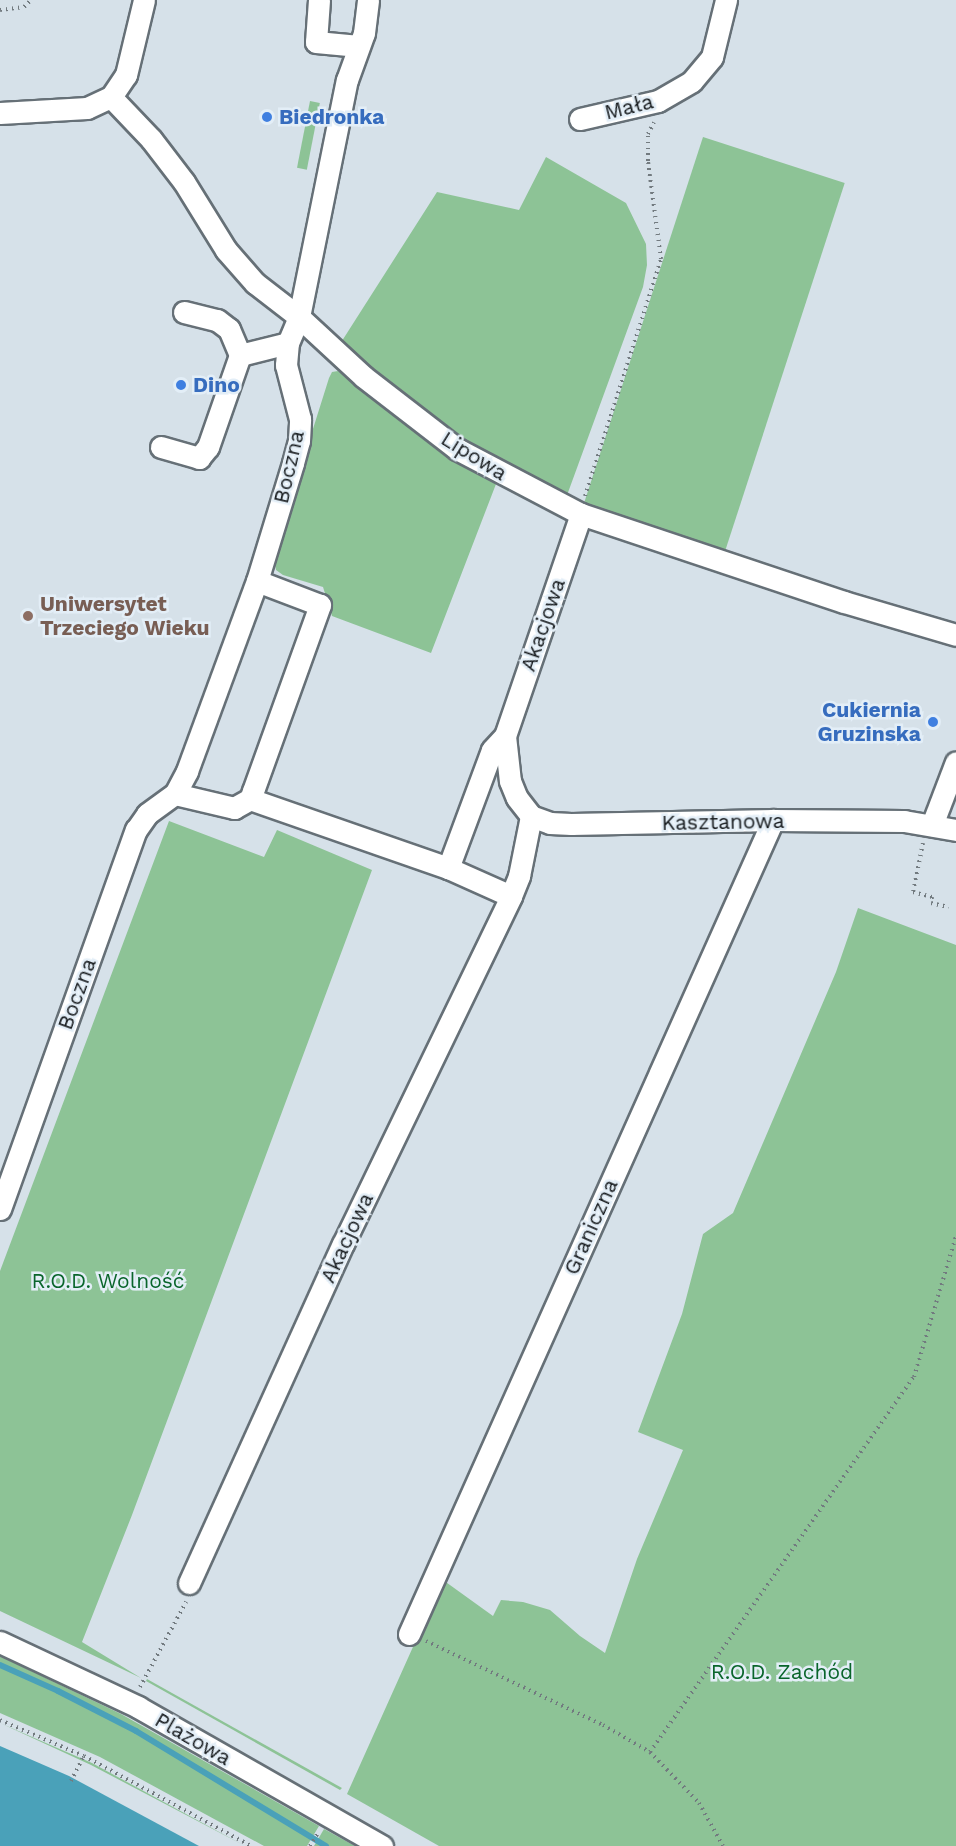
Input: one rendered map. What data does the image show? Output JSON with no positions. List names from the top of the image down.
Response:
{
  "streets": {
    "street": [
      "Mała",
      "Lipowa",
      "Boczna",
      "Akacjowa",
      "Kasztanowa",
      "Graniczna",
      "Plażowa"
    ]
  },
  "crossings": [
    ["Lipowa", "Boczna"],
    ["Lipowa", "Akacjowa"],
    ["Akacjowa", "Kasztanowa"],
    ["Kasztanowa", "Graniczna"]
  ],
  "parks": ["R.O.D. Wolność", "R.O.D. Zachód"],
  "places": [
    "Biedronka",
    "Dino",
    "Uniwersytet Trzeciego Wieku",
    "Cukiernia Gruzinska"
  ]
}
